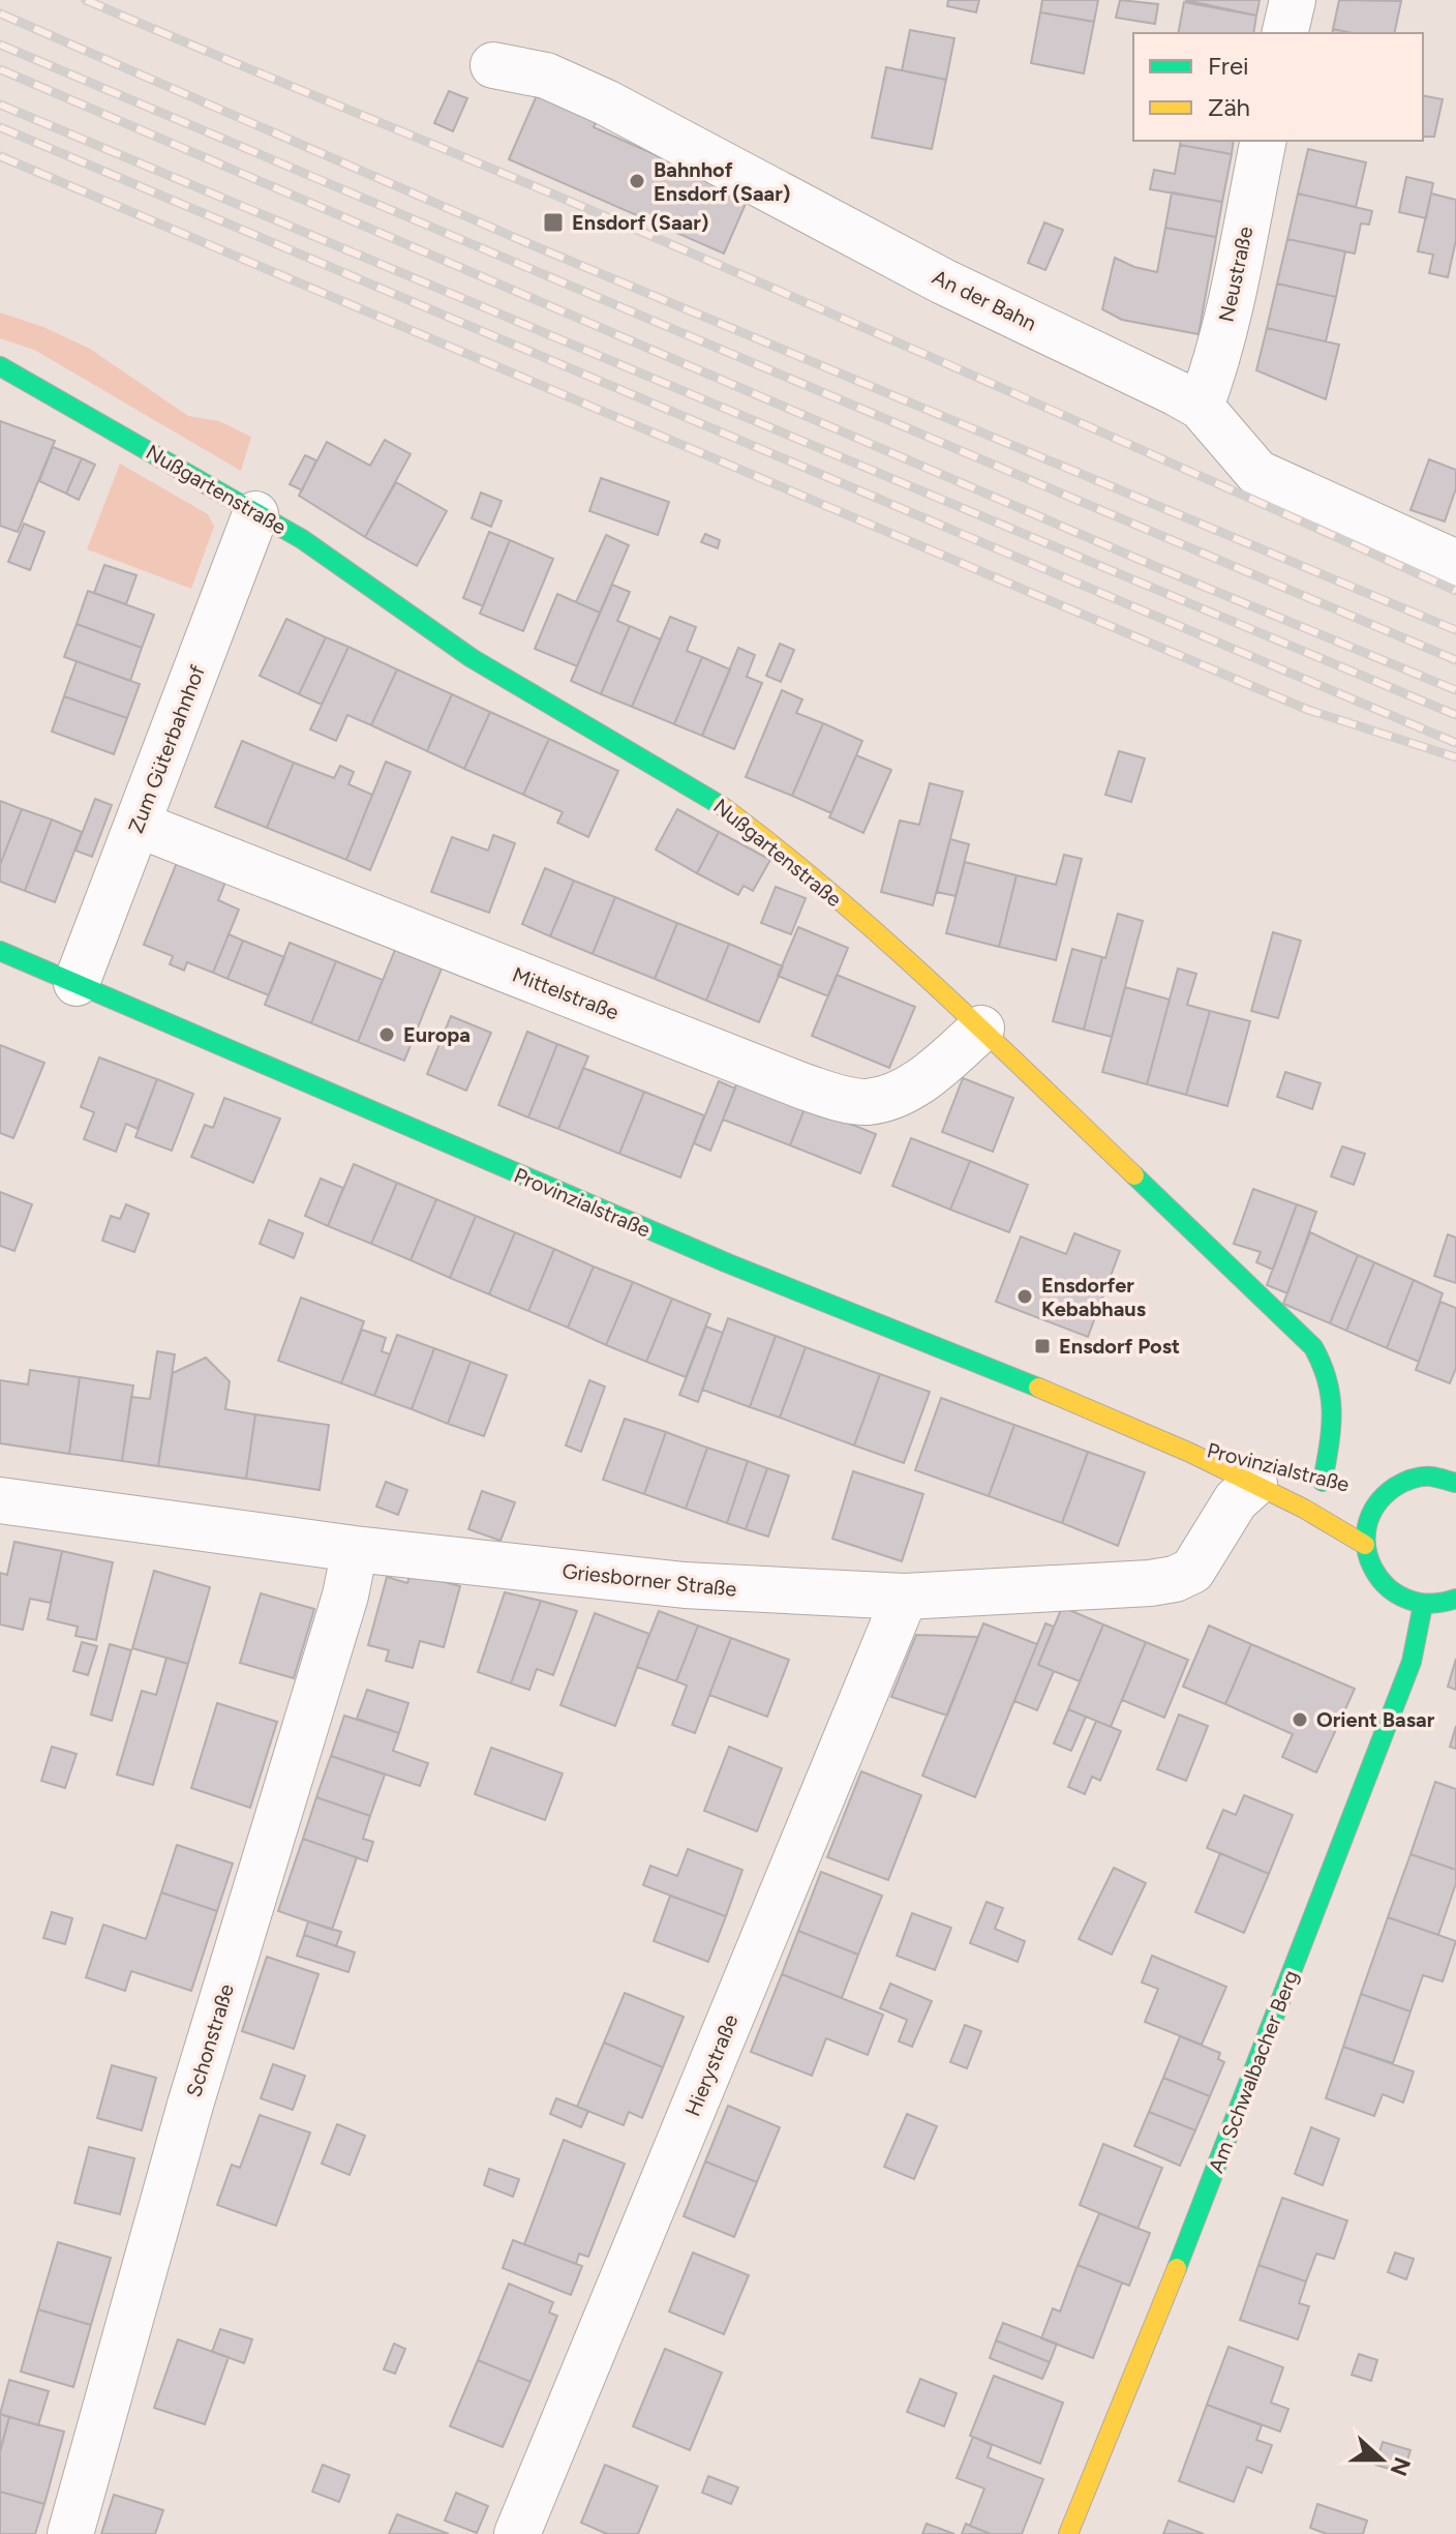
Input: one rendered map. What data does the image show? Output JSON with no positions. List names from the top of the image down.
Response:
{
  "streets": {
    "main road": ["Nußgartenstraße", "Provinzialstraße", "Am Schwalbacher Berg"],
    "street": [
      "Neustraße",
      "An der Bahn",
      "Zum Güterbahnhof",
      "Mittelstraße",
      "Griesborner Straße",
      "Schonstraße",
      "Hierystraße"
    ]
  },
  "crossings": [
    ["Neustraße", "An der Bahn"],
    ["Nußgartenstraße", "Zum Güterbahnhof"],
    ["Nußgartenstraße", "Mittelstraße"],
    ["Nußgartenstraße", "Provinzialstraße"],
    ["Zum Güterbahnhof", "Mittelstraße"],
    ["Zum Güterbahnhof", "Provinzialstraße"],
    ["Provinzialstraße", "Griesborner Straße"],
    ["Griesborner Straße", "Schonstraße"],
    ["Griesborner Straße", "Hierystraße"]
  ],
  "places": {
    "other": [
      "Bahnhof Ensdorf (Saar)",
      "Europa",
      "Ensdorfer Kebabhaus",
      "Orient Basar"
    ],
    "transit": ["Ensdorf (Saar)", "Ensdorf Post"]
  },
  "legend": ["Frei", "Zäh"],
  "north": "right"
}
